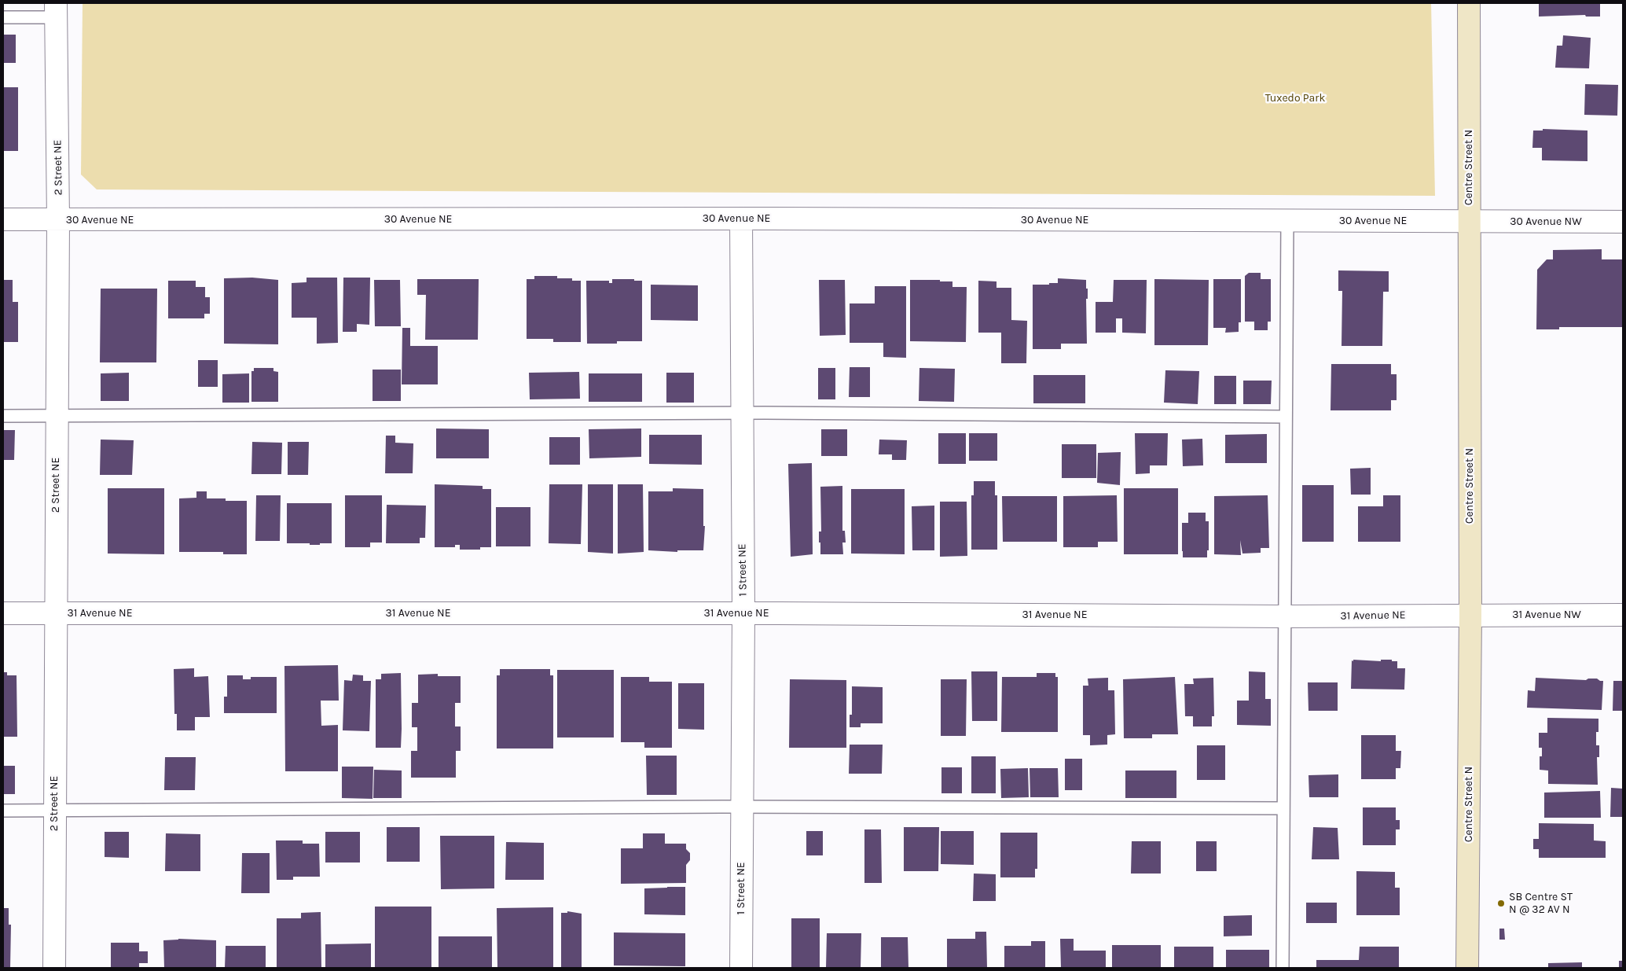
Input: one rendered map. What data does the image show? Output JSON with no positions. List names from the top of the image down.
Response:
{
  "streets": {
    "main road": ["Centre Street N"],
    "street": [
      "2 Street NE",
      "30 Avenue NE",
      "30 Avenue NW",
      "1 Street NE",
      "31 Avenue NE",
      "31 Avenue NW"
    ]
  },
  "crossings": [
    ["2 Street NE", "30 Avenue NE"],
    ["2 Street NE", "31 Avenue NE"],
    ["Centre Street N", "30 Avenue NE"],
    ["Centre Street N", "30 Avenue NW"],
    ["Centre Street N", "31 Avenue NE"],
    ["Centre Street N", "31 Avenue NW"],
    ["30 Avenue NE", "30 Avenue NW"],
    ["30 Avenue NE", "1 Street NE"],
    ["1 Street NE", "31 Avenue NE"],
    ["31 Avenue NE", "31 Avenue NW"]
  ],
  "parks": ["Tuxedo Park"],
  "places": ["SB Centre ST N @ 32 AV N"]
}
